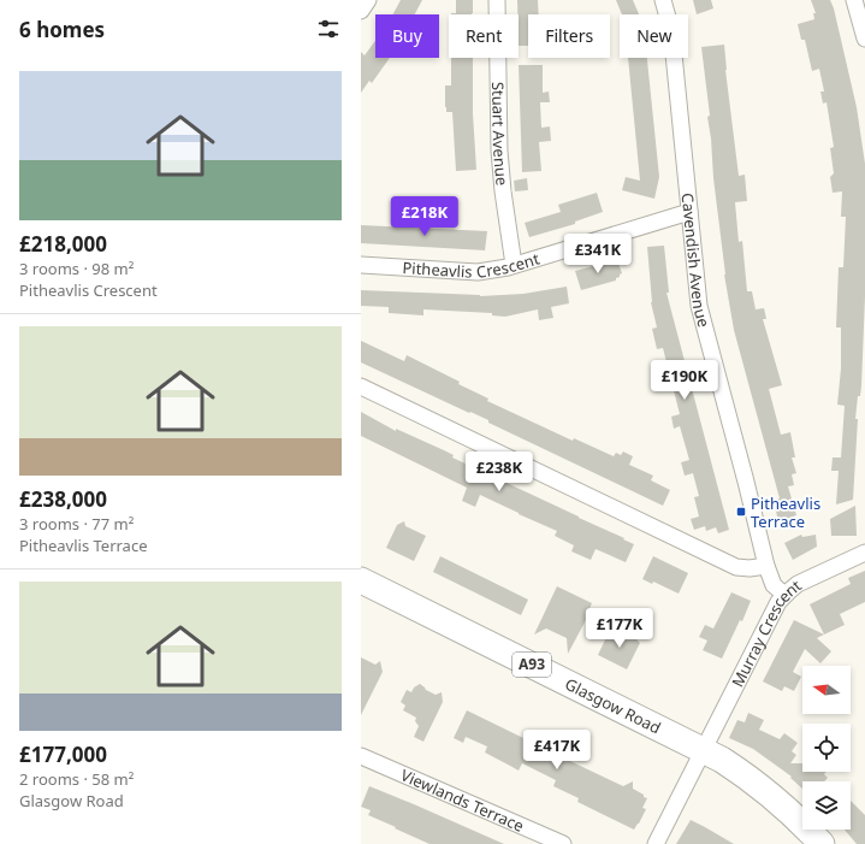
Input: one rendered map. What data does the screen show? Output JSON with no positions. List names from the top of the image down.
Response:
{
  "streets": {
    "main road": ["A93", "Glasgow Road"],
    "street": [
      "Stuart Avenue",
      "Cavendish Avenue",
      "Pitheavlis Crescent",
      "Murray Crescent",
      "Viewlands Terrace"
    ]
  },
  "crossings": [
    ["Stuart Avenue", "Pitheavlis Crescent"],
    ["Cavendish Avenue", "Pitheavlis Crescent"],
    ["Cavendish Avenue", "Murray Crescent"],
    ["Murray Crescent", "Glasgow Road"]
  ],
  "places": {
    "transit": ["Pitheavlis Terrace"]
  },
  "north": "left",
  "page": {
    "heading": "6 homes",
    "chip": [
      "Buy",
      "Rent",
      "Filters",
      "New"
    ],
    "list": [
      {
        "name": "£218,000",
        "note": "3 rooms · 98 m² · Pitheavlis Crescent"
      },
      {
        "name": "£238,000",
        "note": "3 rooms · 77 m² · Pitheavlis Terrace"
      },
      {
        "name": "£177,000",
        "note": "2 rooms · 58 m² · Glasgow Road"
      }
    ],
    "price": [
      "£218K",
      "£341K",
      "£190K",
      "£238K",
      "£177K",
      "£417K"
    ]
  }
}
